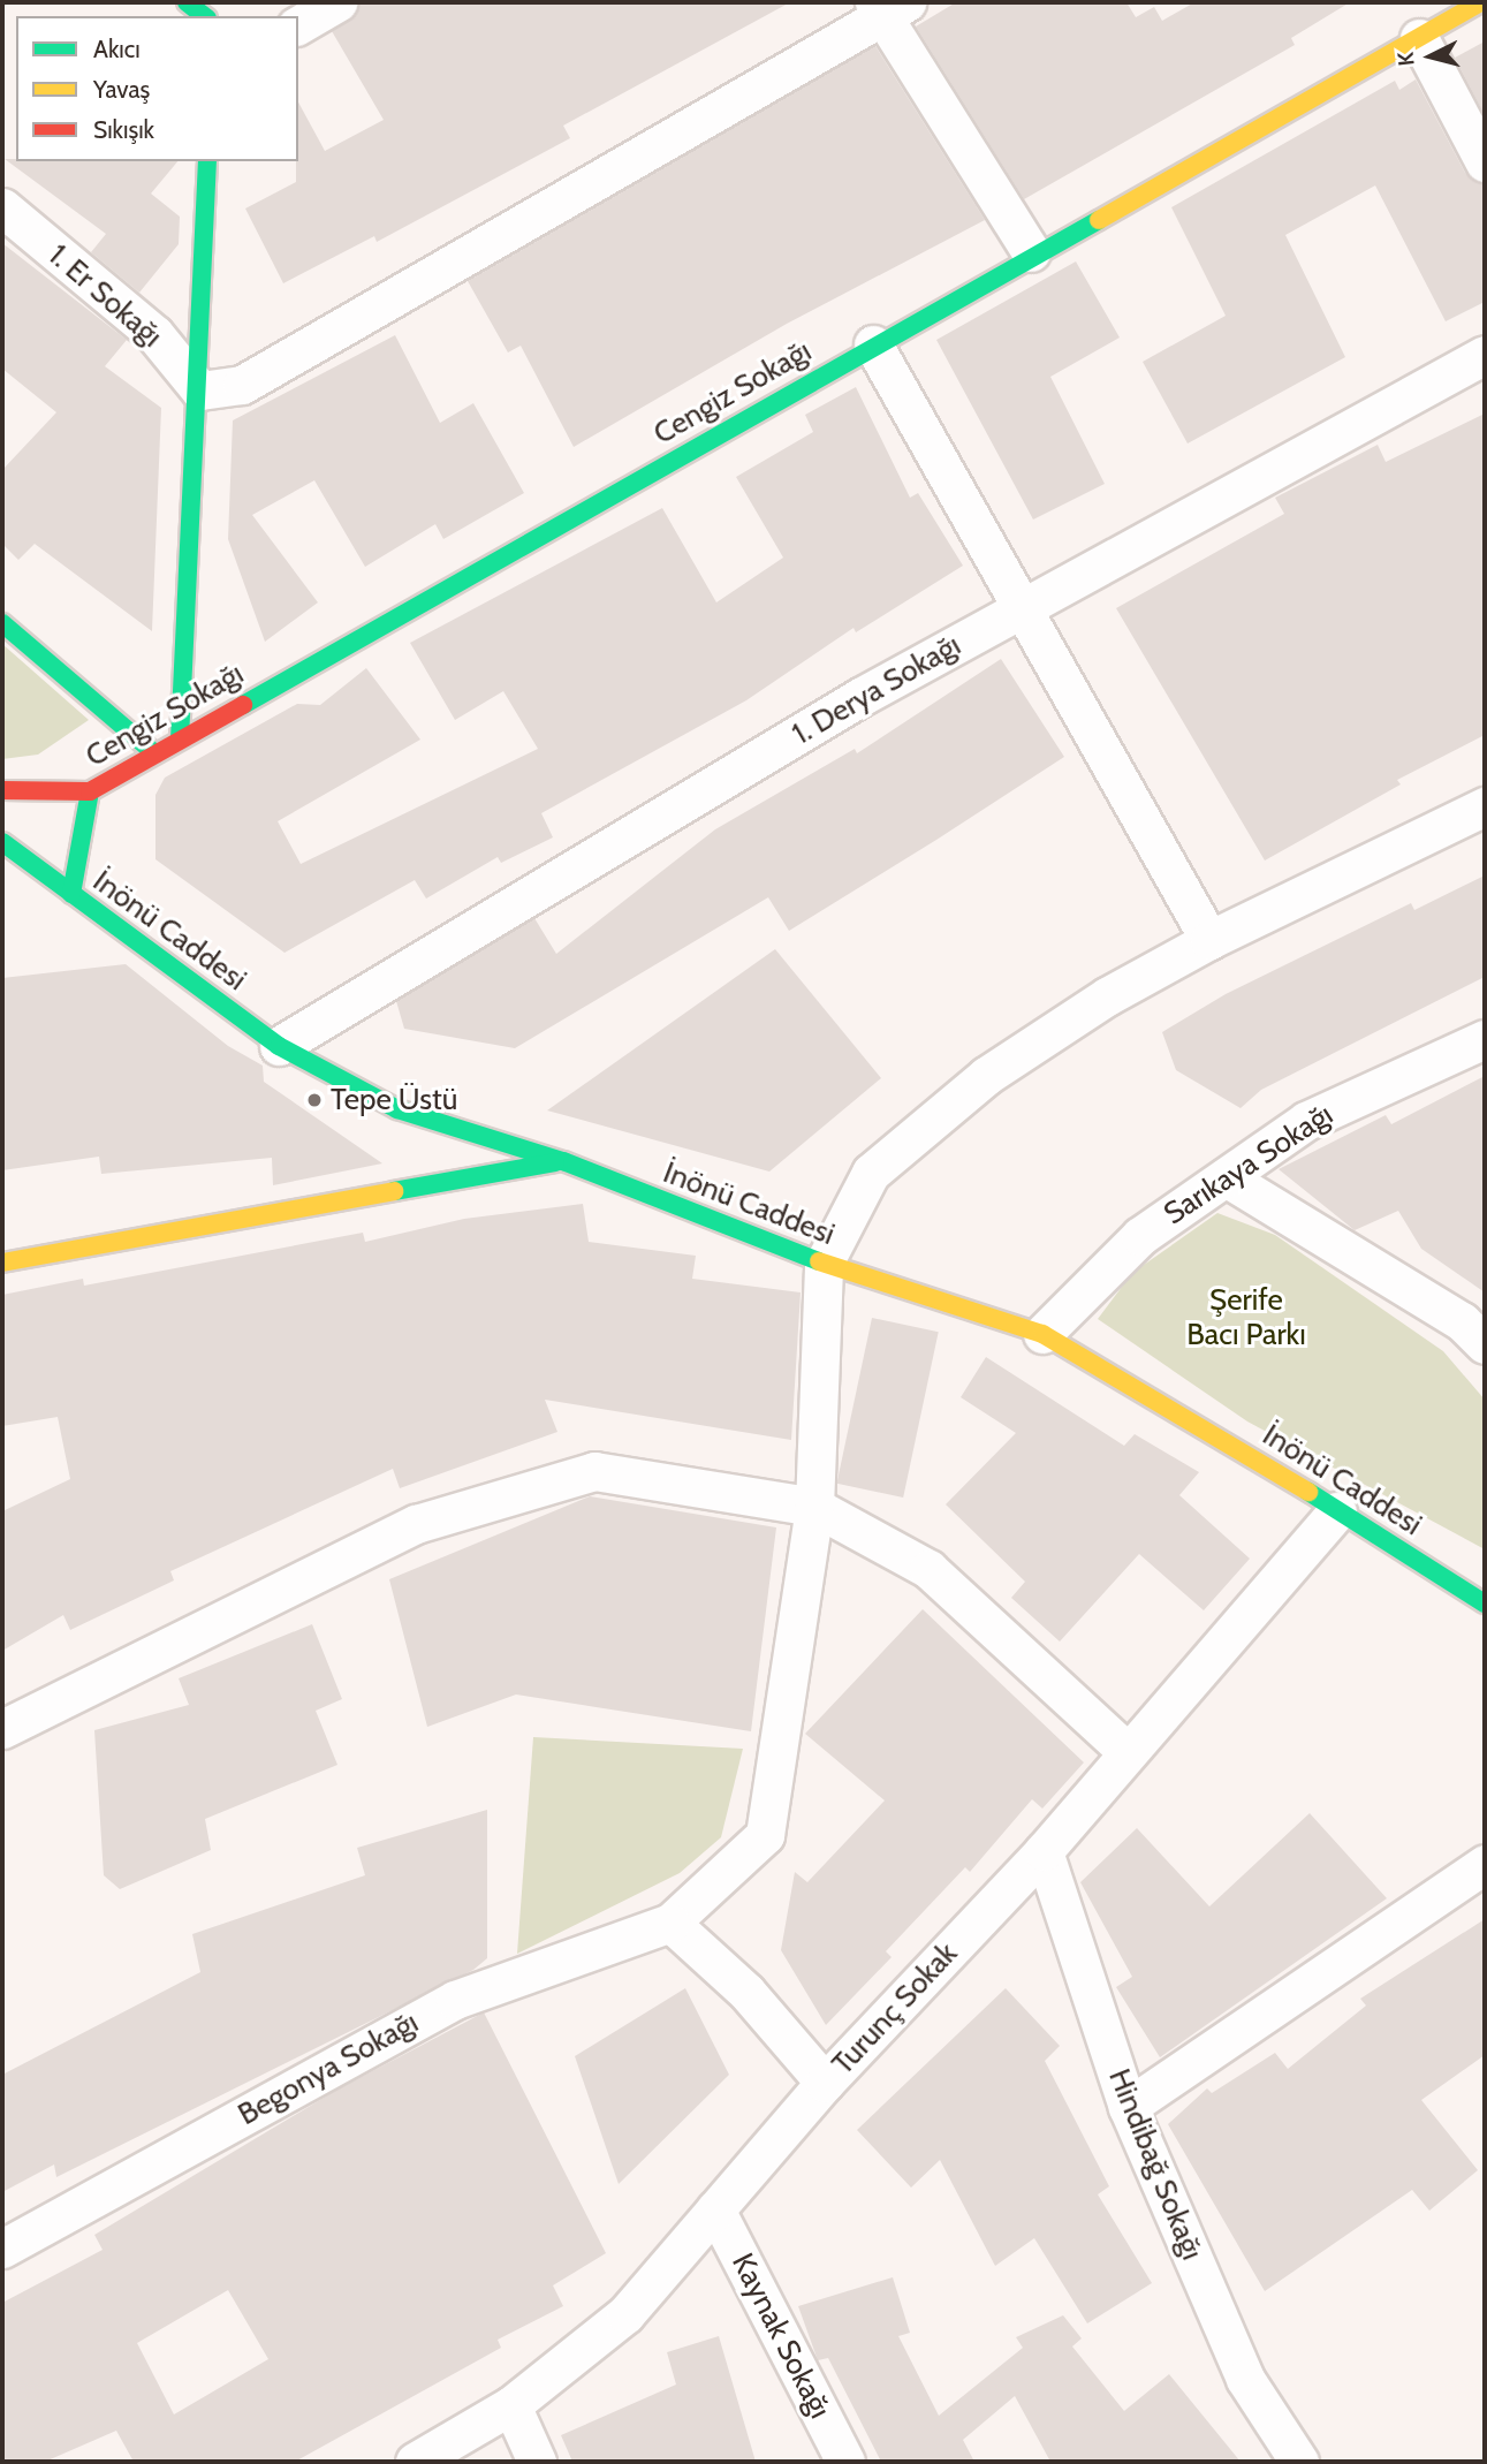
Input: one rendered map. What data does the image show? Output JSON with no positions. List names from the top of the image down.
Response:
{
  "streets": {
    "street": [
      "1. Er Sokağı",
      "Cengiz Sokağı",
      "1. Derya Sokağı",
      "İnönü Caddesi",
      "Sarıkaya Sokağı",
      "Turunç Sokak",
      "Begonya Sokağı",
      "Hindibağ Sokağı",
      "Kaynak Sokağı"
    ]
  },
  "crossings": [
    ["1. Derya Sokağı", "İnönü Caddesi"],
    ["İnönü Caddesi", "Sarıkaya Sokağı"],
    ["İnönü Caddesi", "Turunç Sokak"],
    ["Turunç Sokak", "Hindibağ Sokağı"],
    ["Turunç Sokak", "Kaynak Sokağı"]
  ],
  "parks": ["Şerife Bacı Parkı"],
  "places": ["Tepe Üstü"],
  "legend": ["Akıcı", "Yavaş", "Sıkışık"],
  "north": "left"
}
